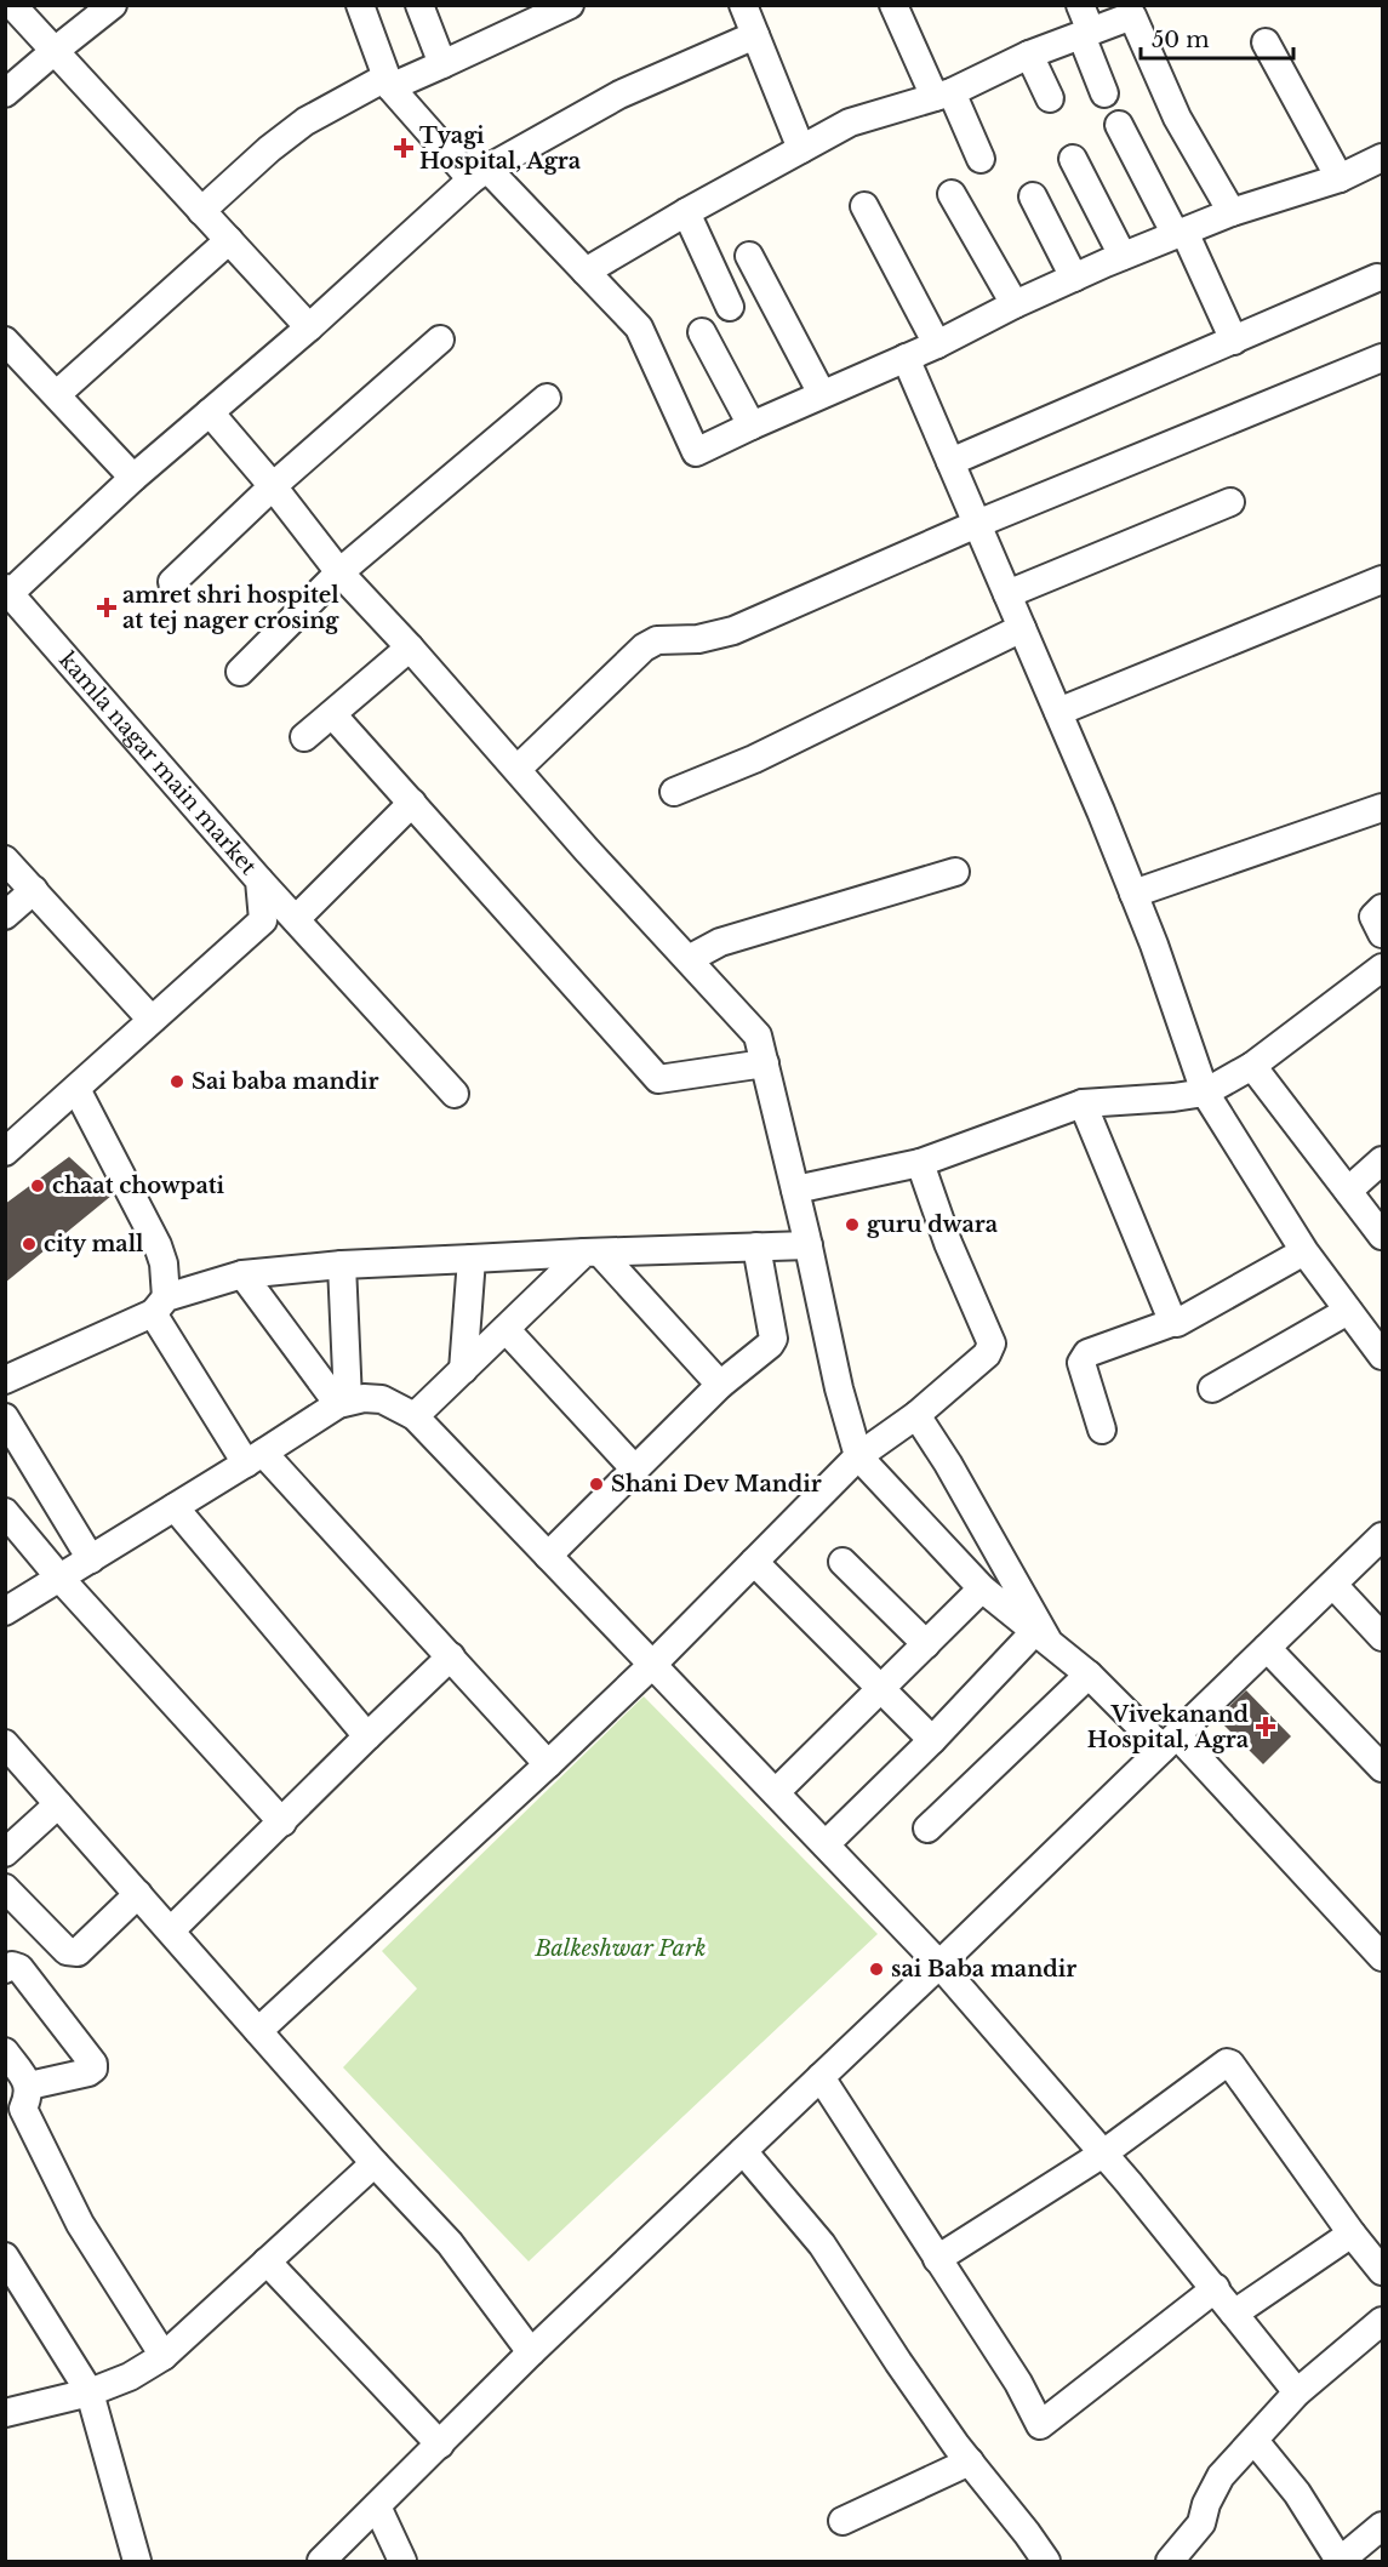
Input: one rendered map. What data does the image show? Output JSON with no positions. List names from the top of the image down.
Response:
{
  "streets": {
    "street": ["kamla nagar main market"]
  },
  "parks": ["Balkeshwar Park"],
  "places": {
    "health": ["Tyagi Hospital, Agra", "amret shri hospitel at tej nager crosing", "Vivekanand Hospital, Agra"],
    "other": [
      "Sai baba mandir",
      "chaat chowpati",
      "guru dwara",
      "city mall",
      "Shani Dev Mandir",
      "sai Baba mandir"
    ]
  },
  "scale_bar": "50 m"
}
